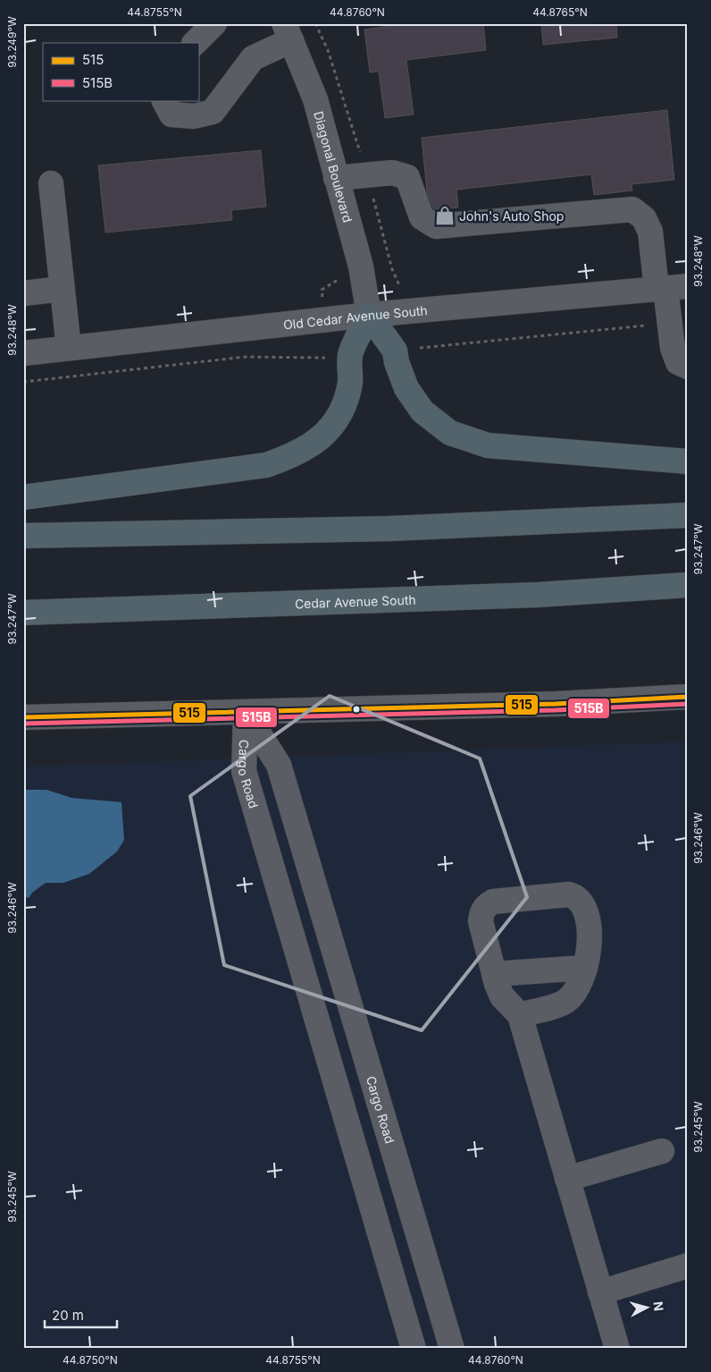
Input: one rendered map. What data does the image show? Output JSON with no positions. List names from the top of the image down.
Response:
{
  "streets": {
    "highway": ["Cedar Avenue South"],
    "street": ["Diagonal Boulevard", "Old Cedar Avenue South", "Cargo Road"]
  },
  "crossings": [
    ["Diagonal Boulevard", "Old Cedar Avenue South"]
  ],
  "places": {
    "shop": ["John's Auto Shop"]
  },
  "lines": ["transit line 515", "transit line 515B"],
  "legend": ["515", "515B"],
  "scale_bar": "20 m",
  "north": "right",
  "coordinates": [
    "44.8755°N",
    "44.8760°N",
    "44.8765°N",
    "93.249°W",
    "93.248°W",
    "93.247°W",
    "93.246°W",
    "93.245°W",
    "44.8750°N"
  ]
}
